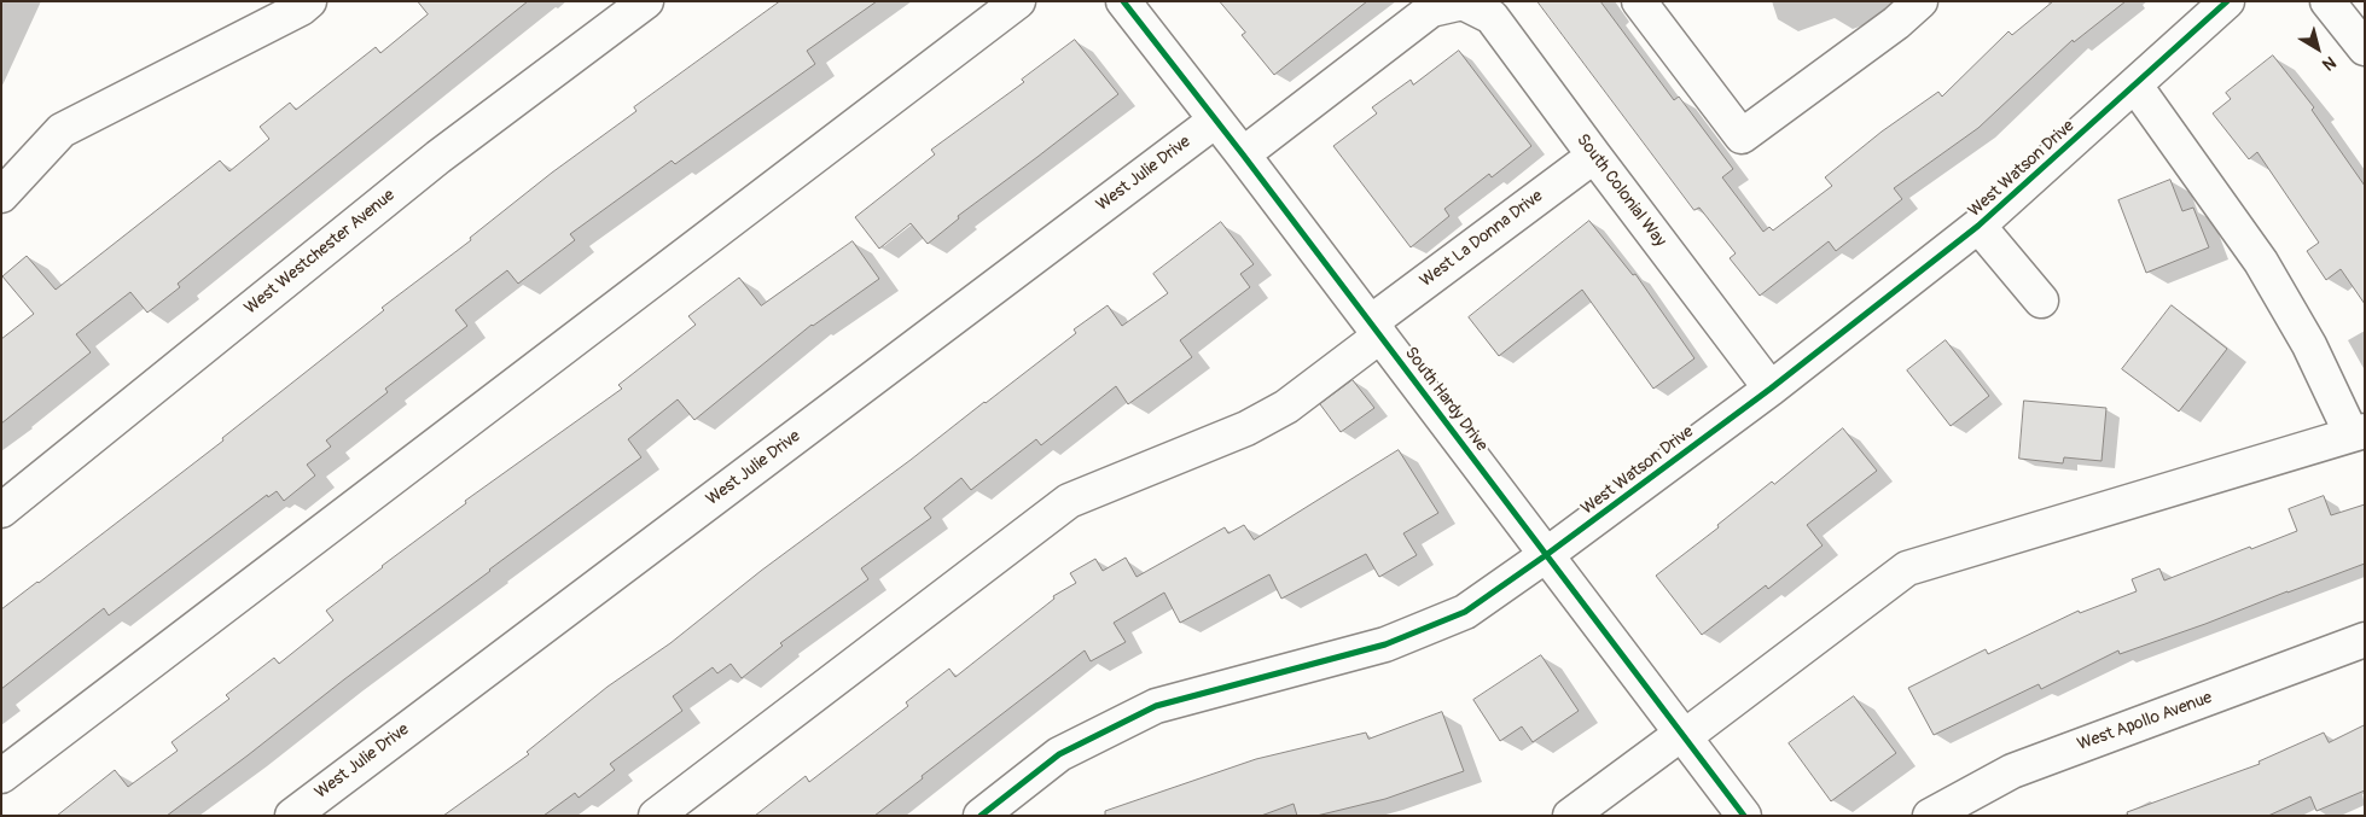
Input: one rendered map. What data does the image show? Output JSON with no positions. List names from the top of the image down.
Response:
{
  "streets": {
    "street": [
      "West Watson Drive",
      "West Julie Drive",
      "South Colonial Way",
      "West La Donna Drive",
      "West Westchester Avenue",
      "South Hardy Drive",
      "West Apollo Avenue"
    ]
  },
  "crossings": [
    ["West Watson Drive", "South Colonial Way"],
    ["West Watson Drive", "South Hardy Drive"],
    ["West Julie Drive", "South Hardy Drive"],
    ["South Colonial Way", "West La Donna Drive"],
    ["West La Donna Drive", "South Hardy Drive"]
  ],
  "north": "bottom right"
}
